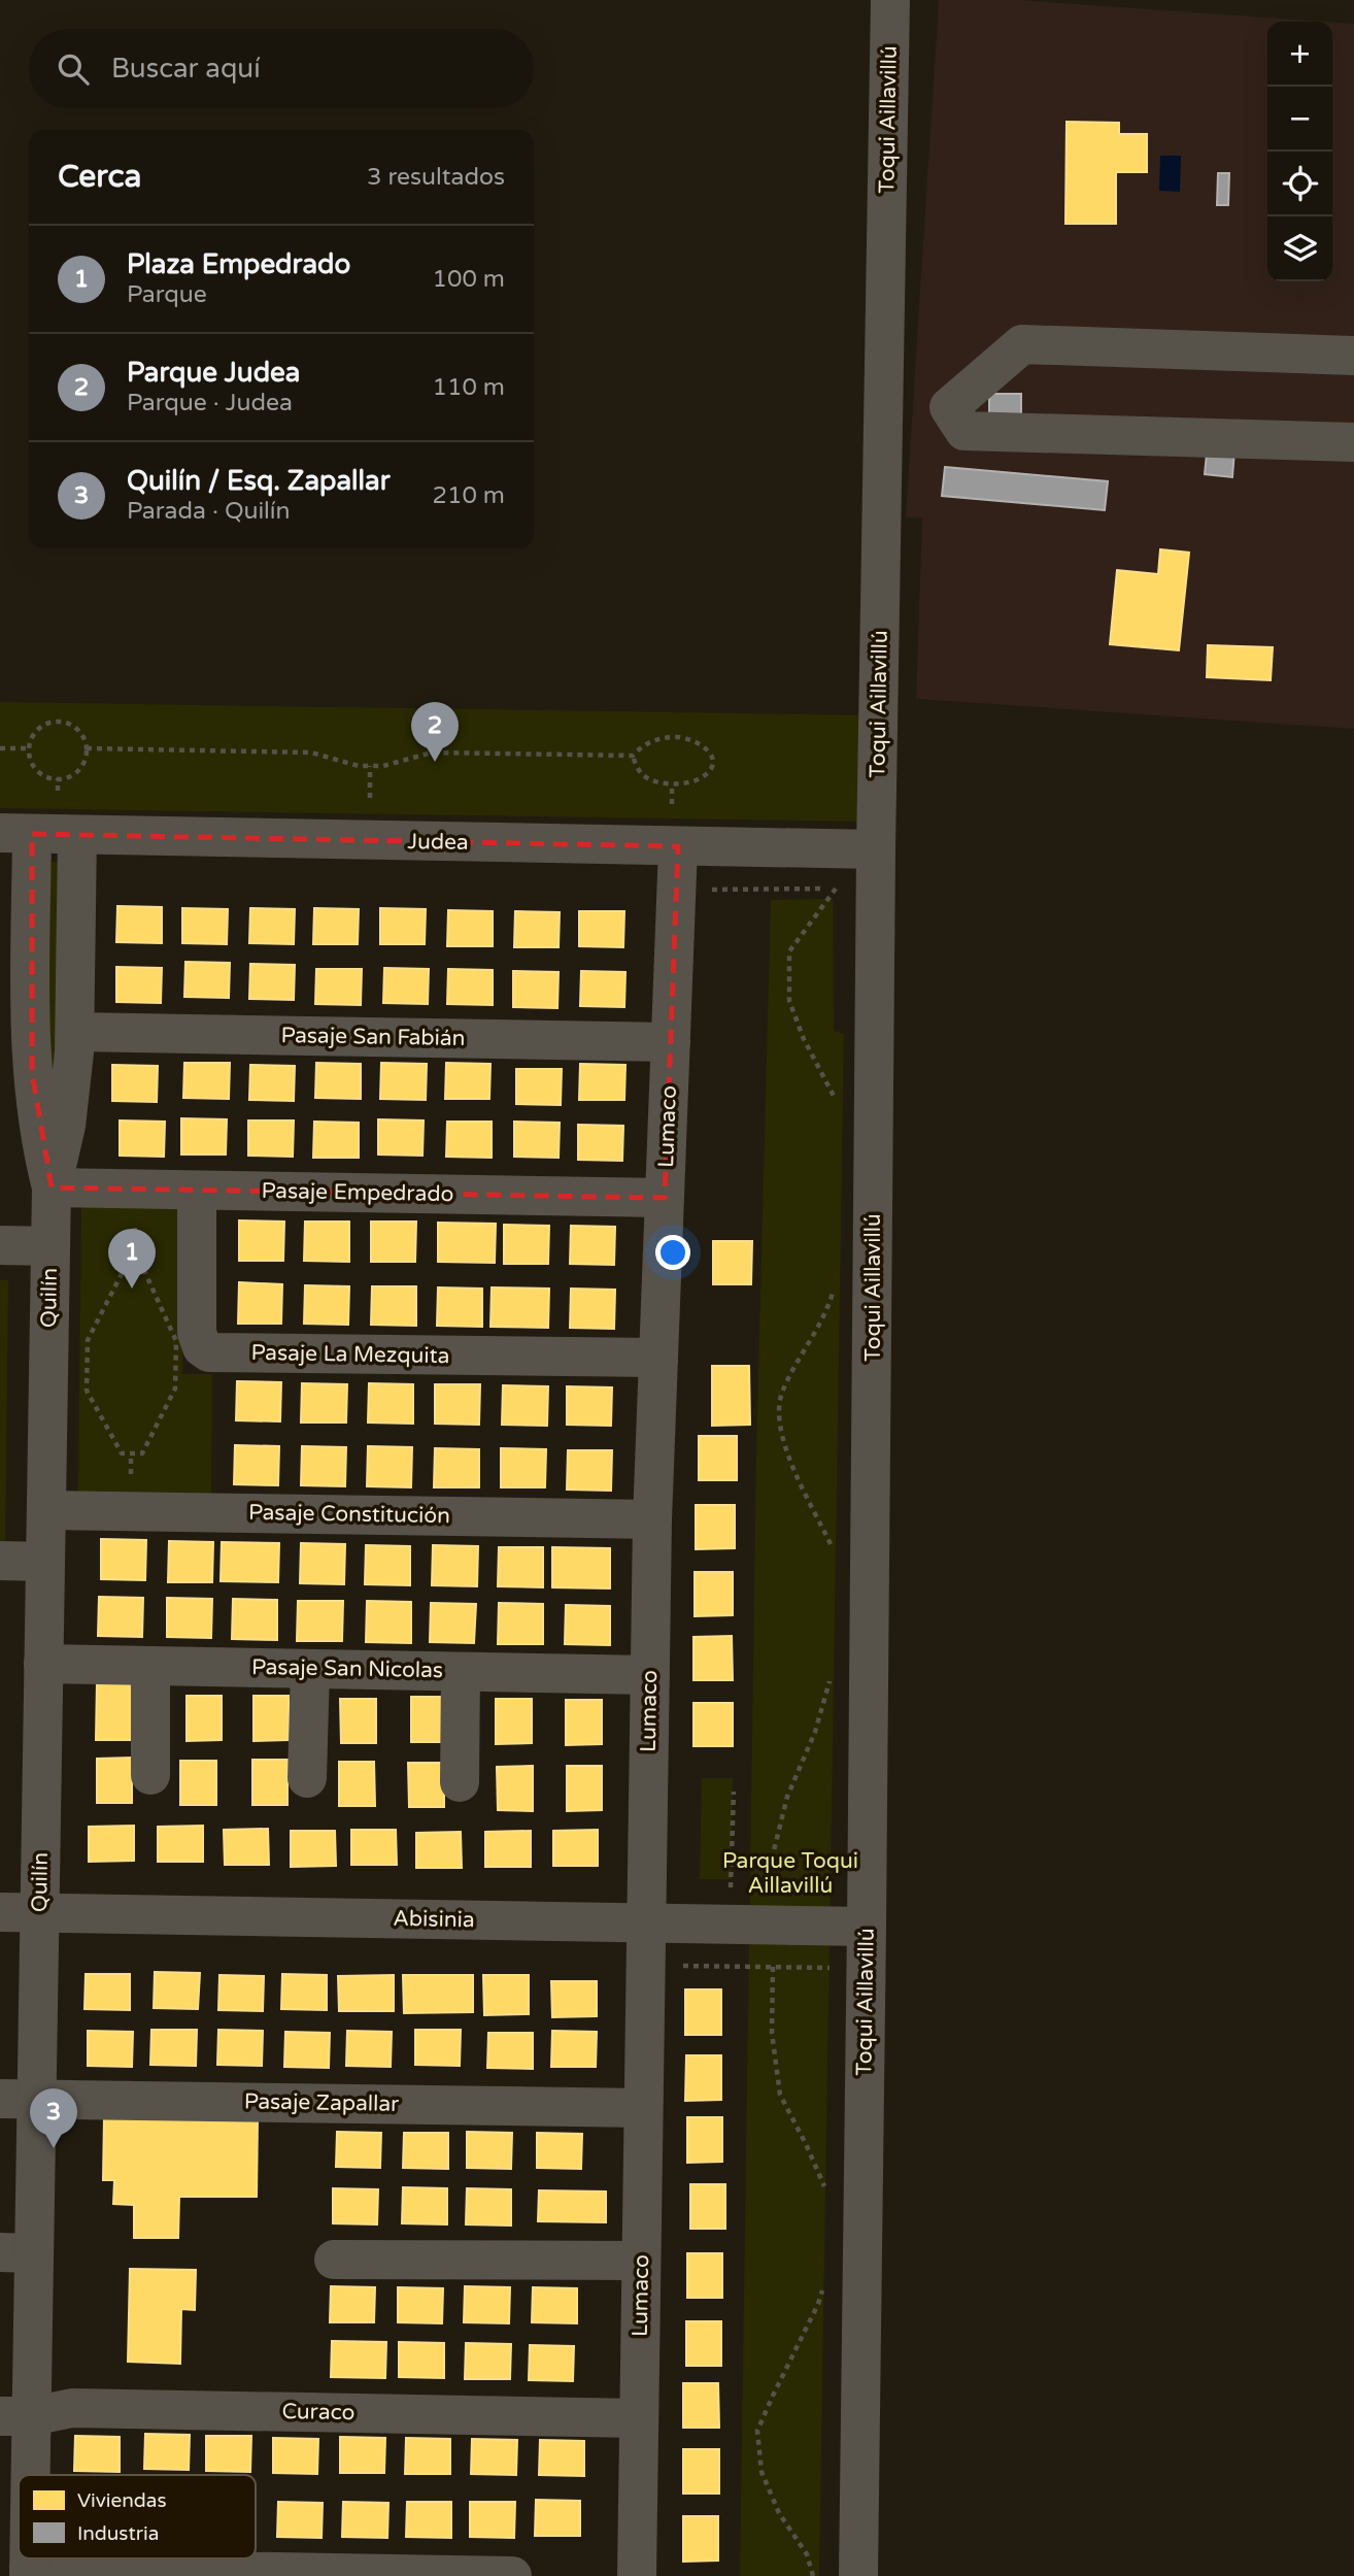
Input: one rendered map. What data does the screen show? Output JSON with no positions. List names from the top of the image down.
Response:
{
  "streets": {
    "street": [
      "Toqui Aillavillú",
      "Judea",
      "Pasaje San Fabián",
      "Lumaco",
      "Pasaje Empedrado",
      "Quilín",
      "Pasaje La Mezquita",
      "Pasaje Constitución",
      "Pasaje San Nicolas",
      "Abisinia",
      "Pasaje Zapallar",
      "Curaco"
    ]
  },
  "crossings": [
    ["Toqui Aillavillú", "Judea"],
    ["Toqui Aillavillú", "Abisinia"],
    ["Judea", "Lumaco"],
    ["Judea", "Quilín"],
    ["Pasaje San Fabián", "Lumaco"],
    ["Pasaje San Fabián", "Quilín"],
    ["Lumaco", "Pasaje Empedrado"],
    ["Lumaco", "Pasaje La Mezquita"],
    ["Lumaco", "Pasaje Constitución"],
    ["Lumaco", "Pasaje San Nicolas"],
    ["Lumaco", "Abisinia"],
    ["Lumaco", "Pasaje Zapallar"],
    ["Lumaco", "Curaco"],
    ["Pasaje Empedrado", "Quilín"],
    ["Pasaje Empedrado", "Pasaje La Mezquita"],
    ["Quilín", "Pasaje Constitución"],
    ["Quilín", "Pasaje San Nicolas"],
    ["Quilín", "Abisinia"],
    ["Quilín", "Pasaje Zapallar"],
    ["Quilín", "Curaco"]
  ],
  "parks": ["Parque Toqui Aillavillú"],
  "legend": ["Viviendas", "Industria"],
  "page": {
    "map_buttons": ["+", "−"],
    "search": "Buscar aquí",
    "heading": ["Cerca", "3 resultados"],
    "list": [
      {
        "mark": "1",
        "name": "Plaza Empedrado",
        "note": "Parque",
        "value": "100 m"
      },
      {
        "mark": "2",
        "name": "Parque Judea",
        "note": "Parque · Judea",
        "value": "110 m"
      },
      {
        "mark": "3",
        "name": "Quilín / Esq. Zapallar",
        "note": "Parada · Quilín",
        "value": "210 m"
      }
    ],
    "pins": ["2", "1", "3"]
  }
}
